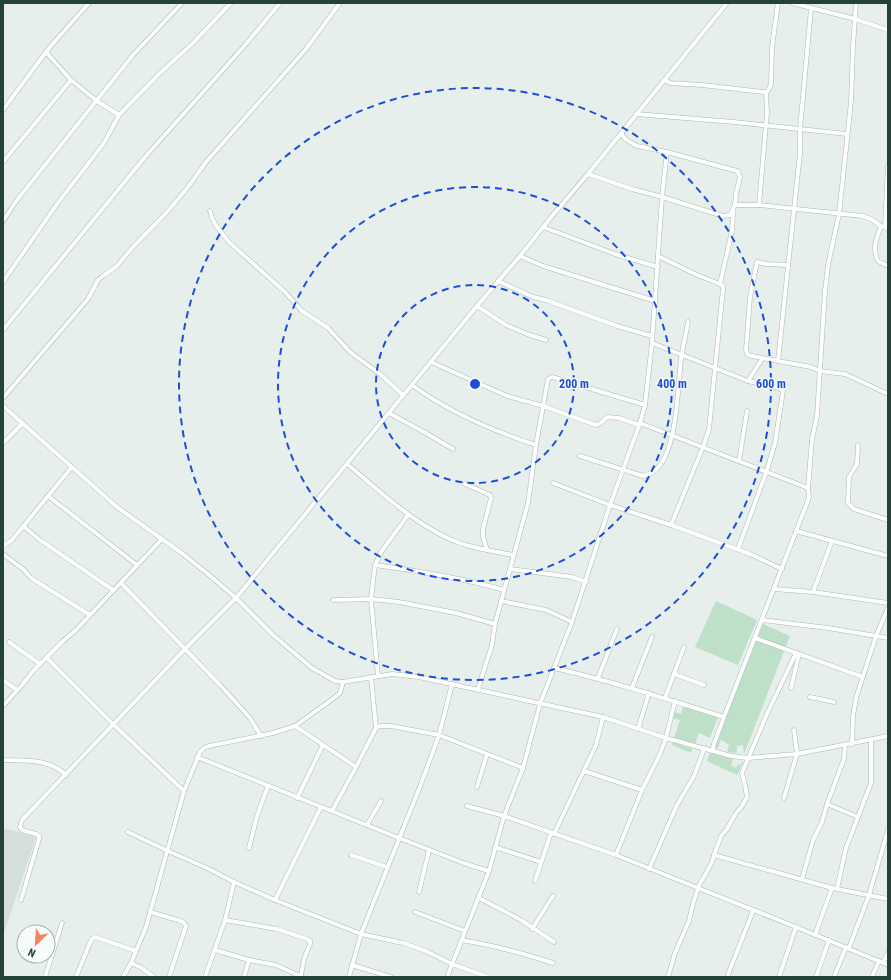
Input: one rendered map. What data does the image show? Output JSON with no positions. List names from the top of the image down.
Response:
{
  "north": "bottom left",
  "rings": ["200 m", "400 m", "600 m"]
}
